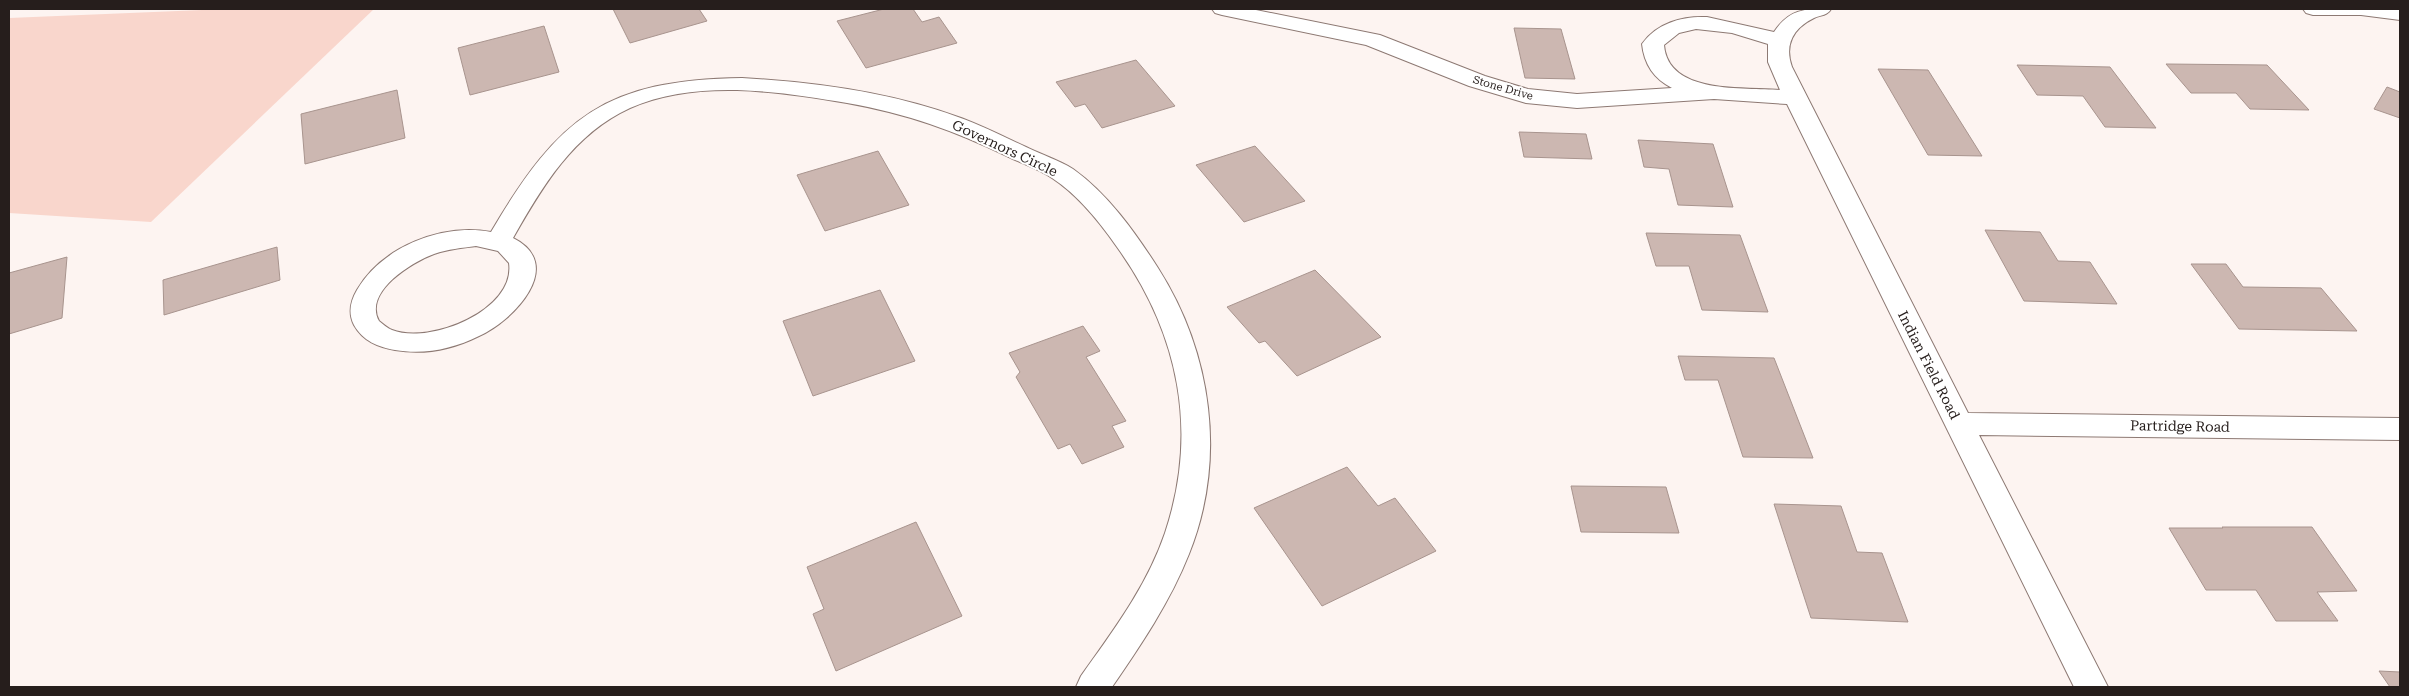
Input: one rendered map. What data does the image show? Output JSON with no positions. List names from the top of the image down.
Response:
{
  "streets": {
    "street": [
      "Stone Drive",
      "Governors Circle",
      "Indian Field Road",
      "Partridge Road"
    ]
  },
  "crossings": [
    ["Stone Drive", "Indian Field Road"],
    ["Indian Field Road", "Partridge Road"]
  ]
}
